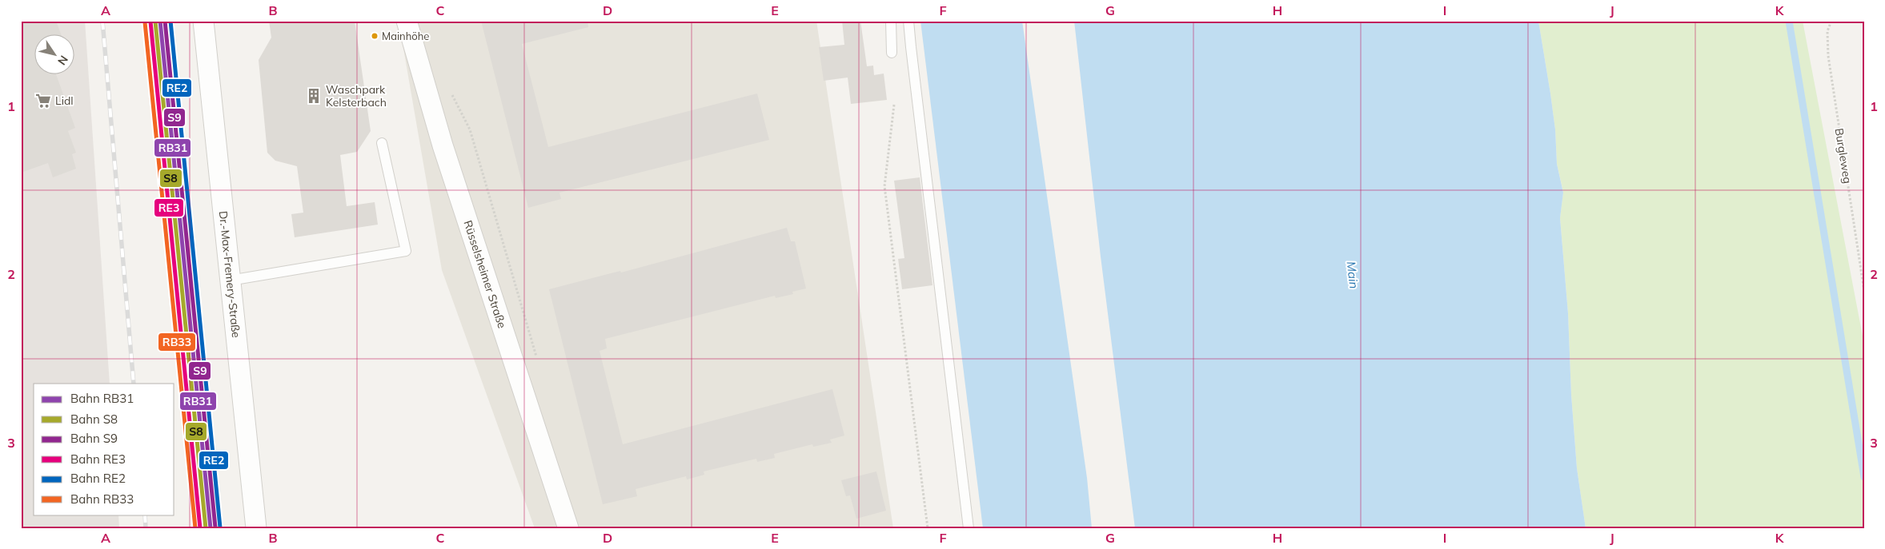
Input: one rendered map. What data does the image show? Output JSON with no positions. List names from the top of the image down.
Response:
{
  "streets": {
    "street": ["Dr.-Max-Fremery-Straße", "Rüsselsheimer Straße"],
    "path": ["Burgleweg"]
  },
  "water": ["Main"],
  "places": {
    "other": ["Mainhöhe"],
    "building": ["Waschpark Kelsterbach"],
    "supermarket": ["Lidl"]
  },
  "lines": [
    "rail line RB31",
    "rail line S9",
    "rail line RE2",
    "rail line S8",
    "rail line RE3",
    "rail line RB33"
  ],
  "legend": [
    "Bahn RB31",
    "Bahn S8",
    "Bahn S9",
    "Bahn RE3",
    "Bahn RE2",
    "Bahn RB33"
  ],
  "north": "bottom right",
  "grid": {
    "columns": [
      "A",
      "B",
      "C",
      "D",
      "E",
      "F",
      "G",
      "H",
      "I",
      "J",
      "K"
    ],
    "rows": ["1", "2", "3"]
  }
}
